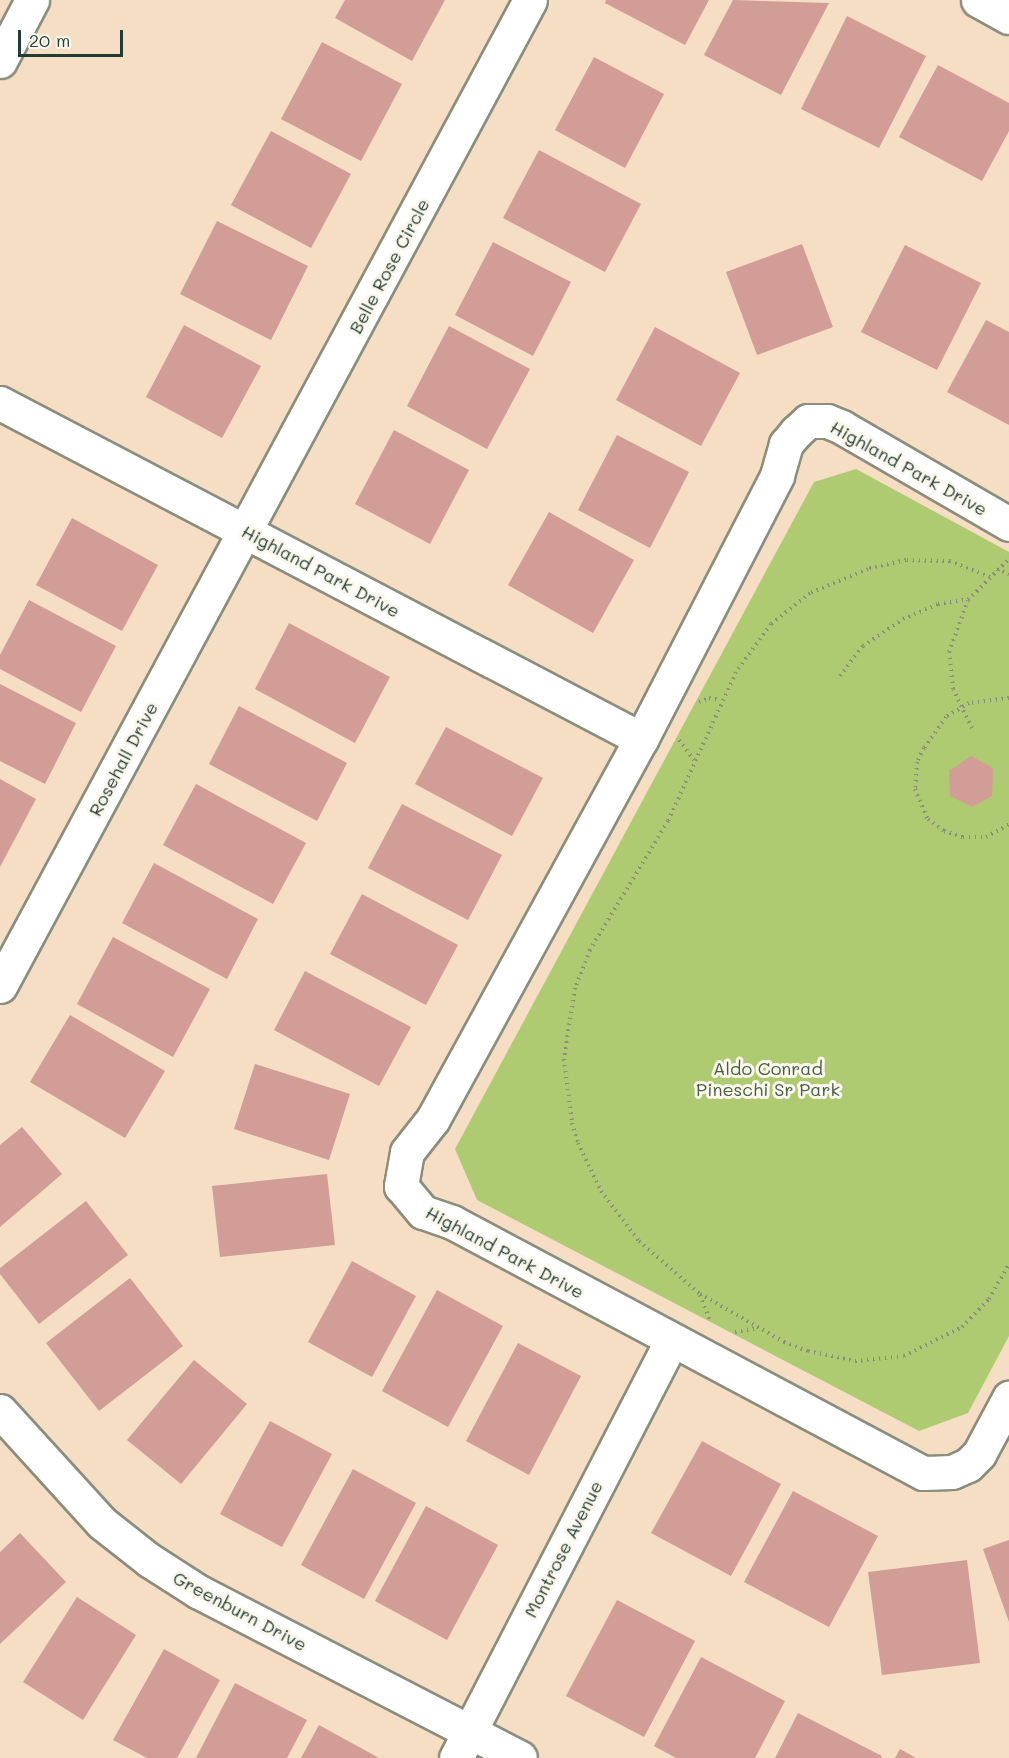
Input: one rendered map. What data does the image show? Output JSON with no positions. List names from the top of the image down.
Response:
{
  "streets": {
    "street": [
      "Belle Rose Circle",
      "Highland Park Drive",
      "Rosehall Drive",
      "Montrose Avenue",
      "Greenburn Drive"
    ]
  },
  "crossings": [
    ["Belle Rose Circle", "Highland Park Drive"],
    ["Belle Rose Circle", "Rosehall Drive"],
    ["Highland Park Drive", "Rosehall Drive"],
    ["Highland Park Drive", "Montrose Avenue"],
    ["Montrose Avenue", "Greenburn Drive"]
  ],
  "parks": ["Aldo Conrad Pineschi Sr Park"],
  "scale_bar": "20 m"
}
